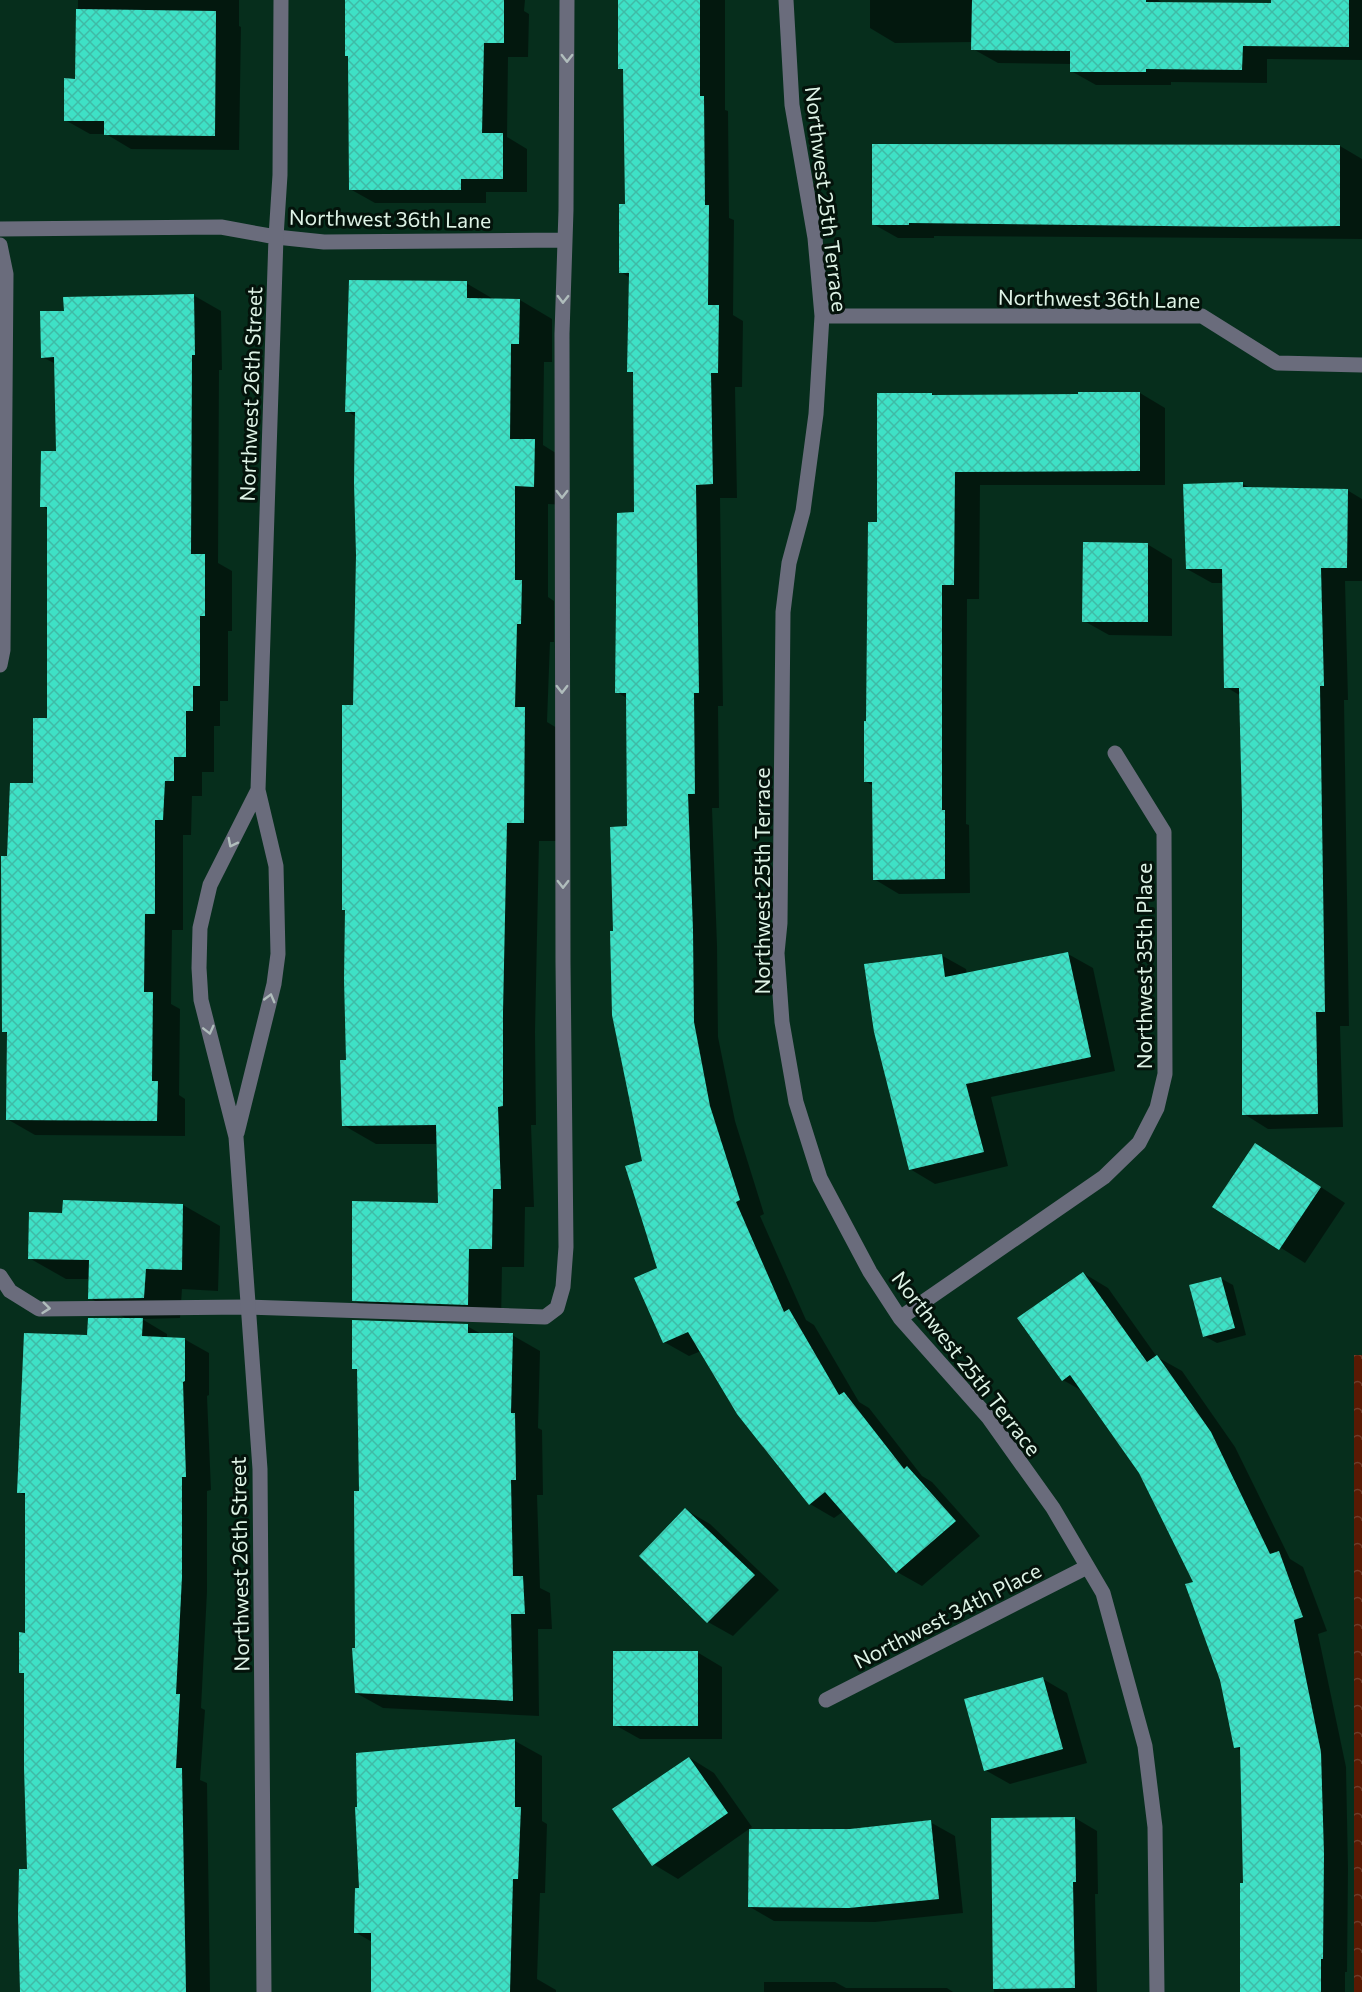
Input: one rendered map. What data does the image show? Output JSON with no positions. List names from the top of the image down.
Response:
{
  "streets": {
    "street": [
      "Northwest 25th Terrace",
      "Northwest 36th Lane",
      "Northwest 26th Street",
      "Northwest 35th Place",
      "Northwest 34th Place"
    ]
  },
  "crossings": [
    ["Northwest 25th Terrace", "Northwest 36th Lane"],
    ["Northwest 25th Terrace", "Northwest 35th Place"],
    ["Northwest 25th Terrace", "Northwest 34th Place"],
    ["Northwest 36th Lane", "Northwest 26th Street"]
  ]
}
